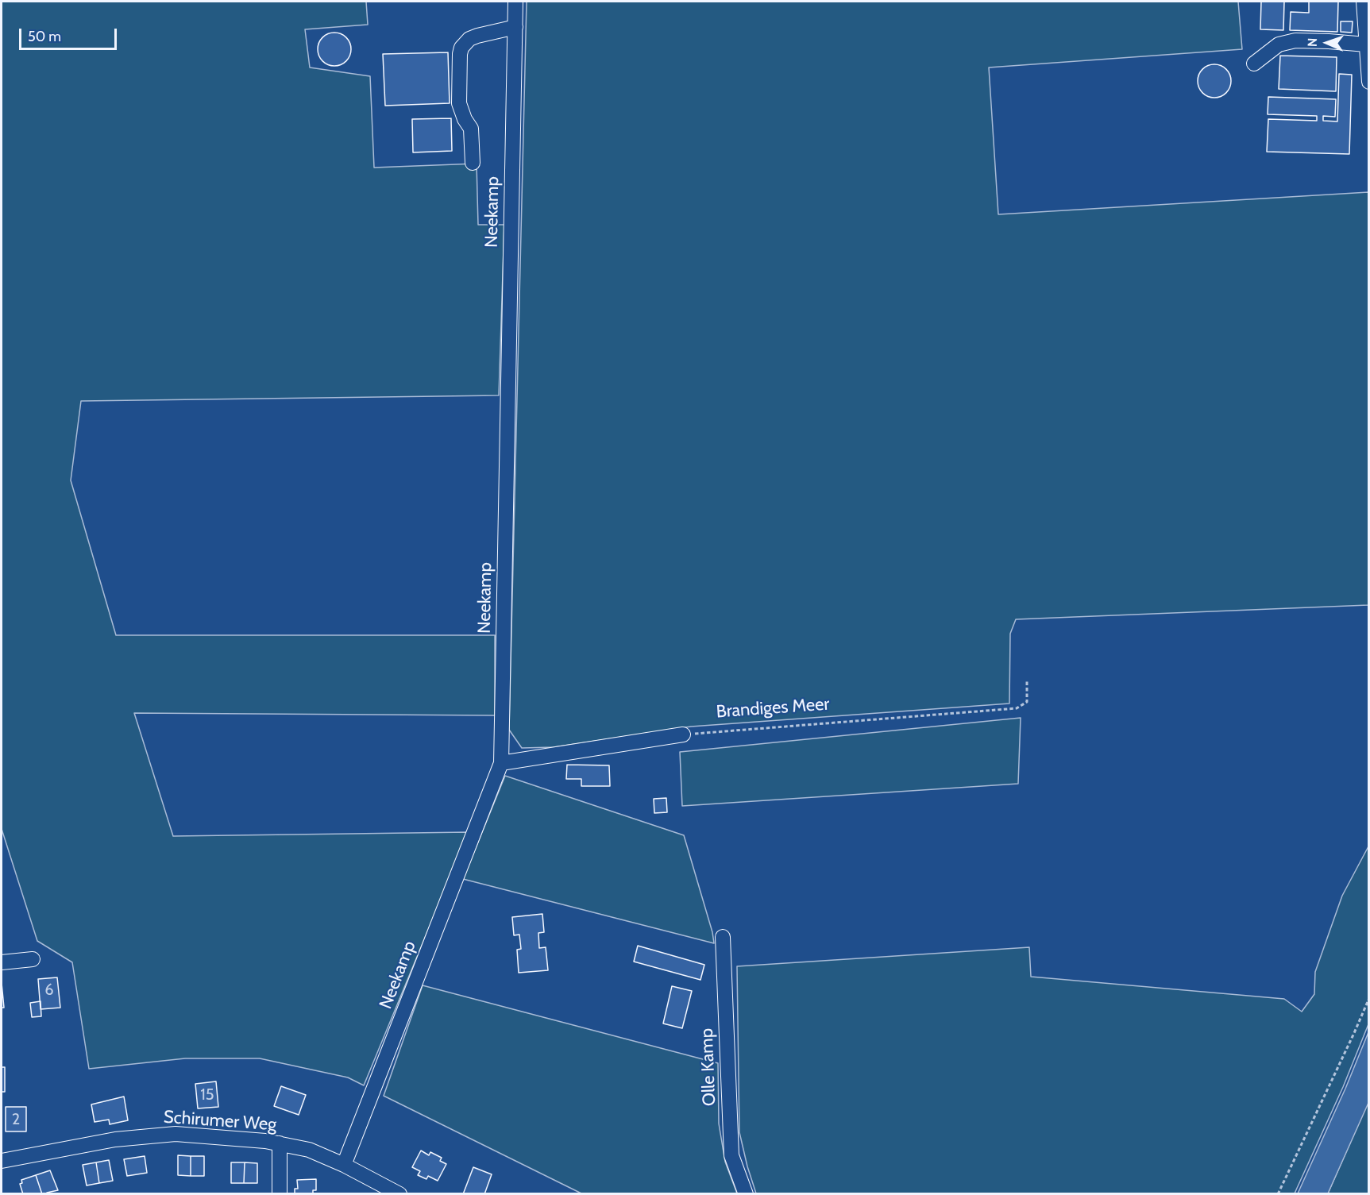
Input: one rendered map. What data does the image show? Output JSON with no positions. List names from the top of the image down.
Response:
{
  "streets": {
    "street": ["Neekamp", "Olle Kamp", "Schirumer Weg"],
    "path": ["Brandiges Meer"]
  },
  "crossings": [
    ["Neekamp", "Schirumer Weg"]
  ],
  "house_numbers": ["6", "15", "2"],
  "scale_bar": "50 m",
  "north": "left"
}
